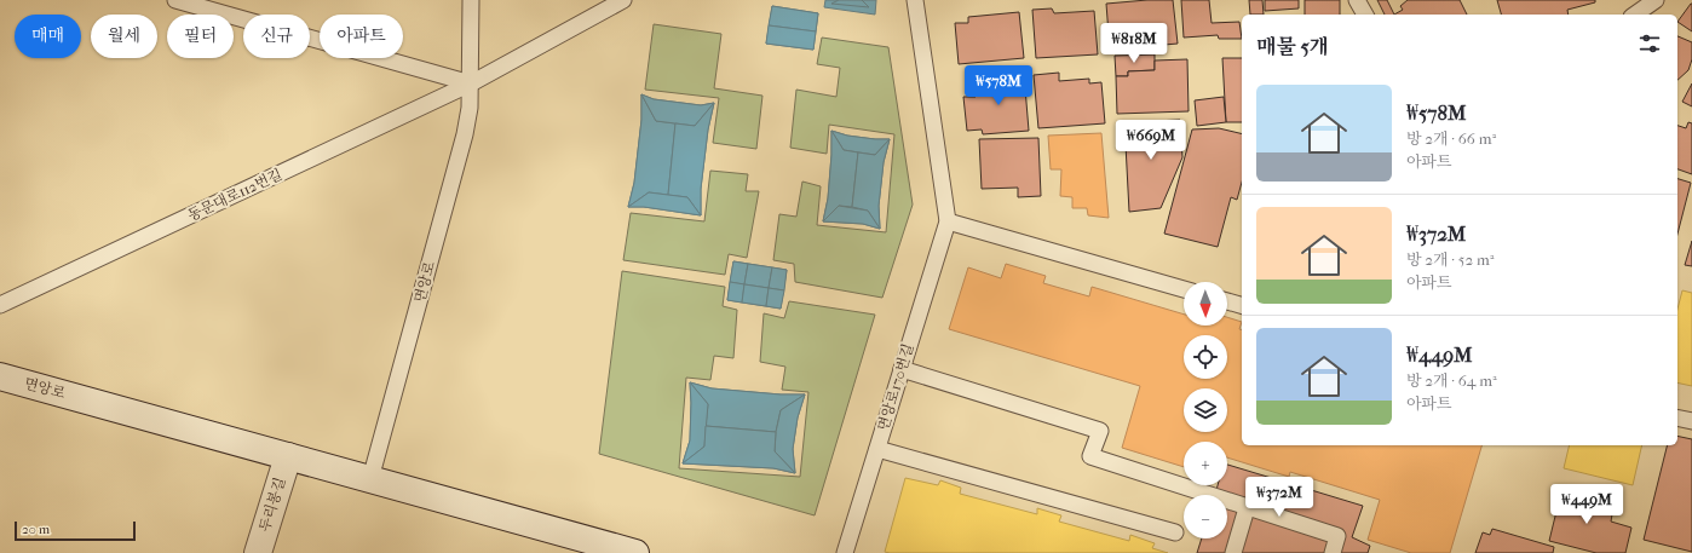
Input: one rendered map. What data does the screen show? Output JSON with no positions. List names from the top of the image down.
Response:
{
  "streets": {
    "main road": ["면앙로", "두리봉길"],
    "lane": ["동문대로112번길", "면앙로170번길"]
  },
  "crossings": [
    ["동문대로112번길", "면앙로"],
    ["면앙로", "두리봉길"]
  ],
  "scale_bar": "20 m",
  "north": "bottom",
  "page": {
    "chip": [
      "매매",
      "월세",
      "필터",
      "신규",
      "아파트"
    ],
    "heading": "매물 5개",
    "price": [
      "₩818M",
      "₩578M",
      "₩669M",
      "₩372M",
      "₩449M"
    ],
    "list": [
      {
        "name": "₩578M",
        "note": "방 2개 · 66 m² · 아파트"
      },
      {
        "name": "₩372M",
        "note": "방 2개 · 52 m² · 아파트"
      },
      {
        "name": "₩449M",
        "note": "방 2개 · 64 m² · 아파트"
      }
    ],
    "map_buttons": ["+", "−"],
    "scale": "20 m"
  }
}
